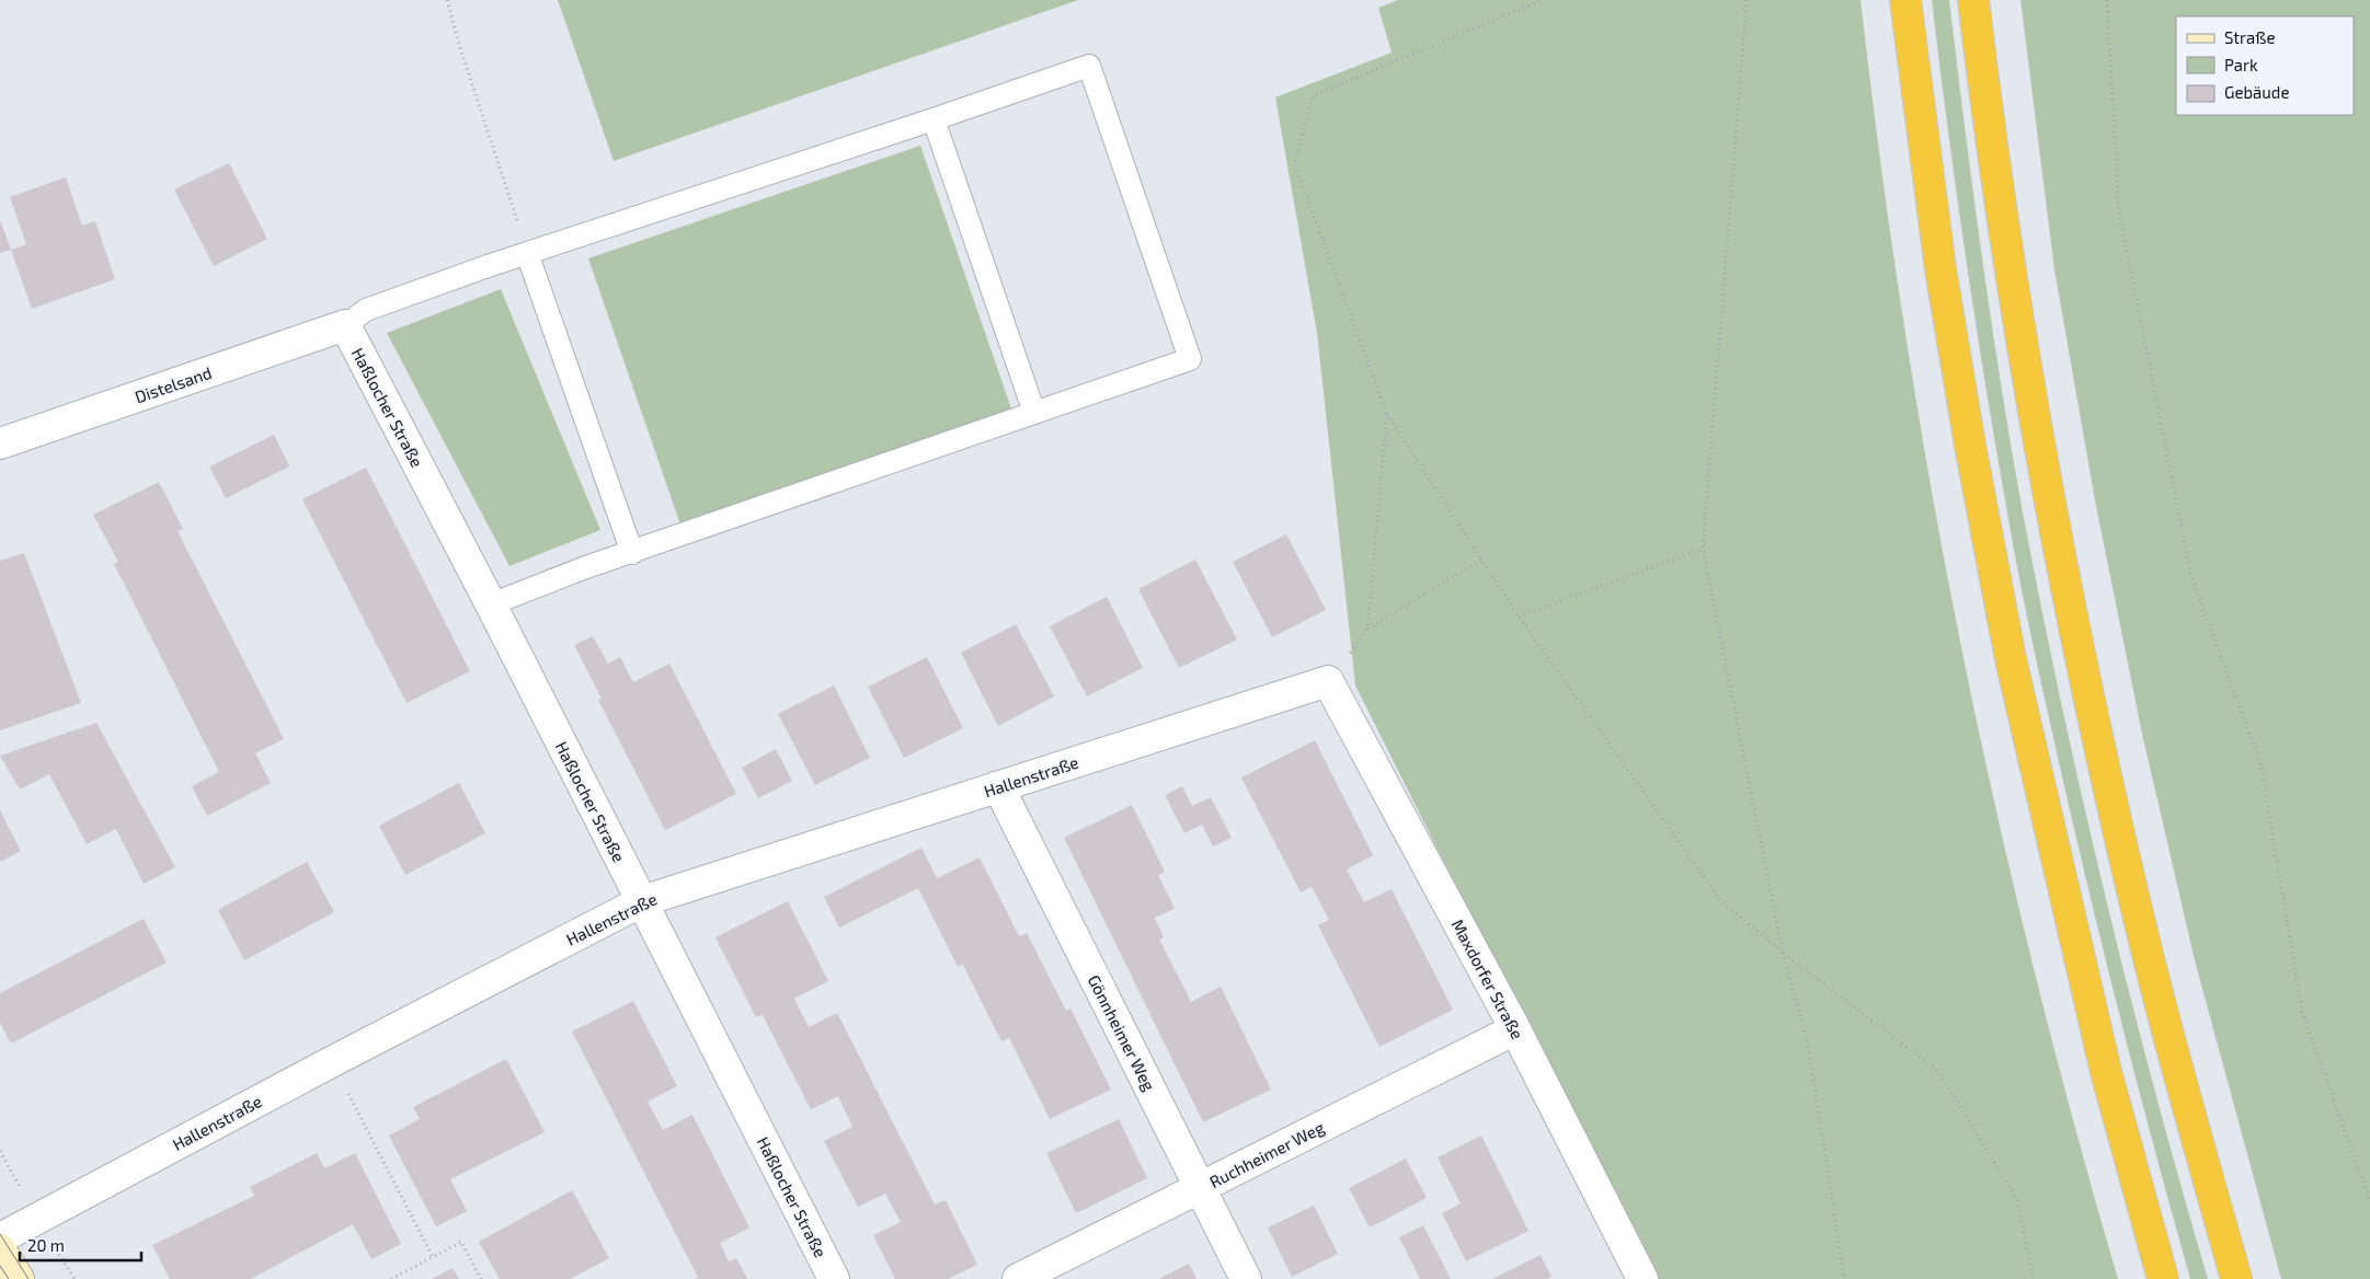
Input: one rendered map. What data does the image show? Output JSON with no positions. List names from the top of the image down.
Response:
{
  "streets": {
    "street": [
      "Distelsand",
      "Haßlocher Straße",
      "Hallenstraße",
      "Maxdorfer Straße",
      "Gönnheimer Weg",
      "Ruchheimer Weg"
    ]
  },
  "crossings": [
    ["Distelsand", "Haßlocher Straße"],
    ["Haßlocher Straße", "Hallenstraße"],
    ["Hallenstraße", "Maxdorfer Straße"],
    ["Hallenstraße", "Gönnheimer Weg"],
    ["Maxdorfer Straße", "Ruchheimer Weg"],
    ["Gönnheimer Weg", "Ruchheimer Weg"]
  ],
  "legend": ["Straße", "Park", "Gebäude"],
  "scale_bar": "20 m"
}
